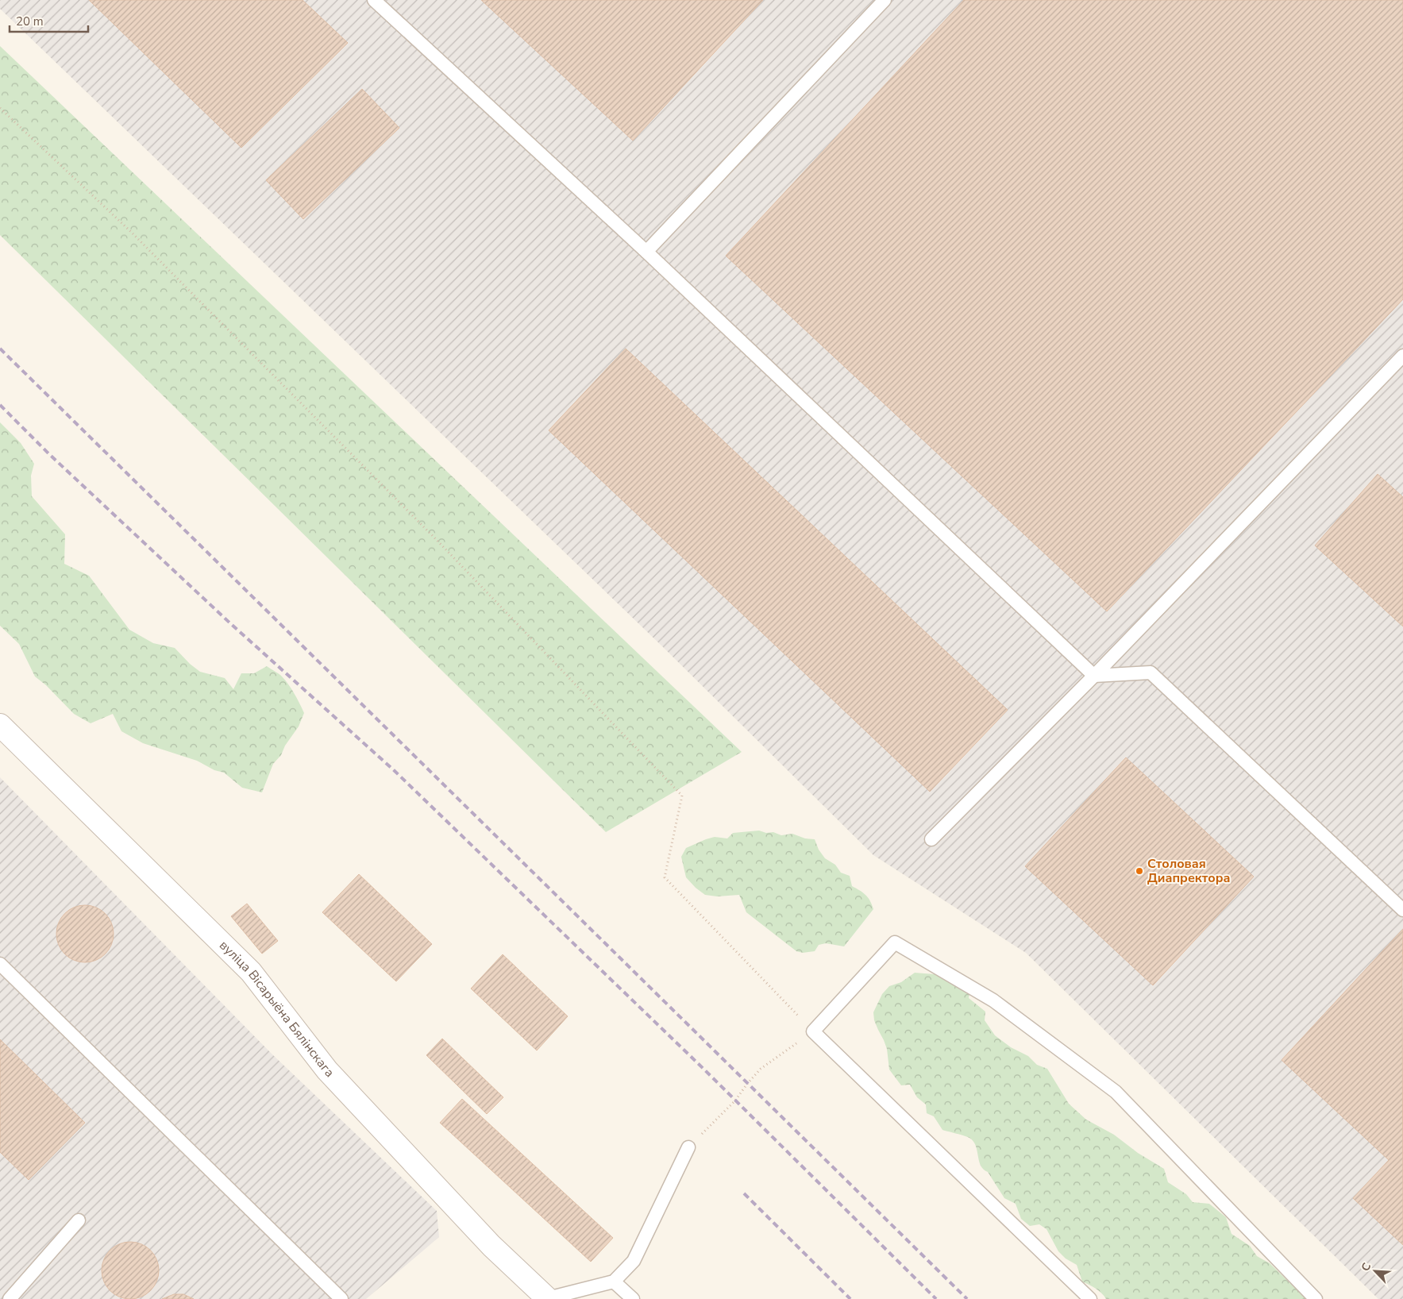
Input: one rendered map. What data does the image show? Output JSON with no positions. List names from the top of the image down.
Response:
{
  "streets": {
    "street": ["вуліца Вісарыёна Бялінскага"]
  },
  "places": ["Столовая Диапректора"],
  "scale_bar": "20 m",
  "north": "top left"
}
